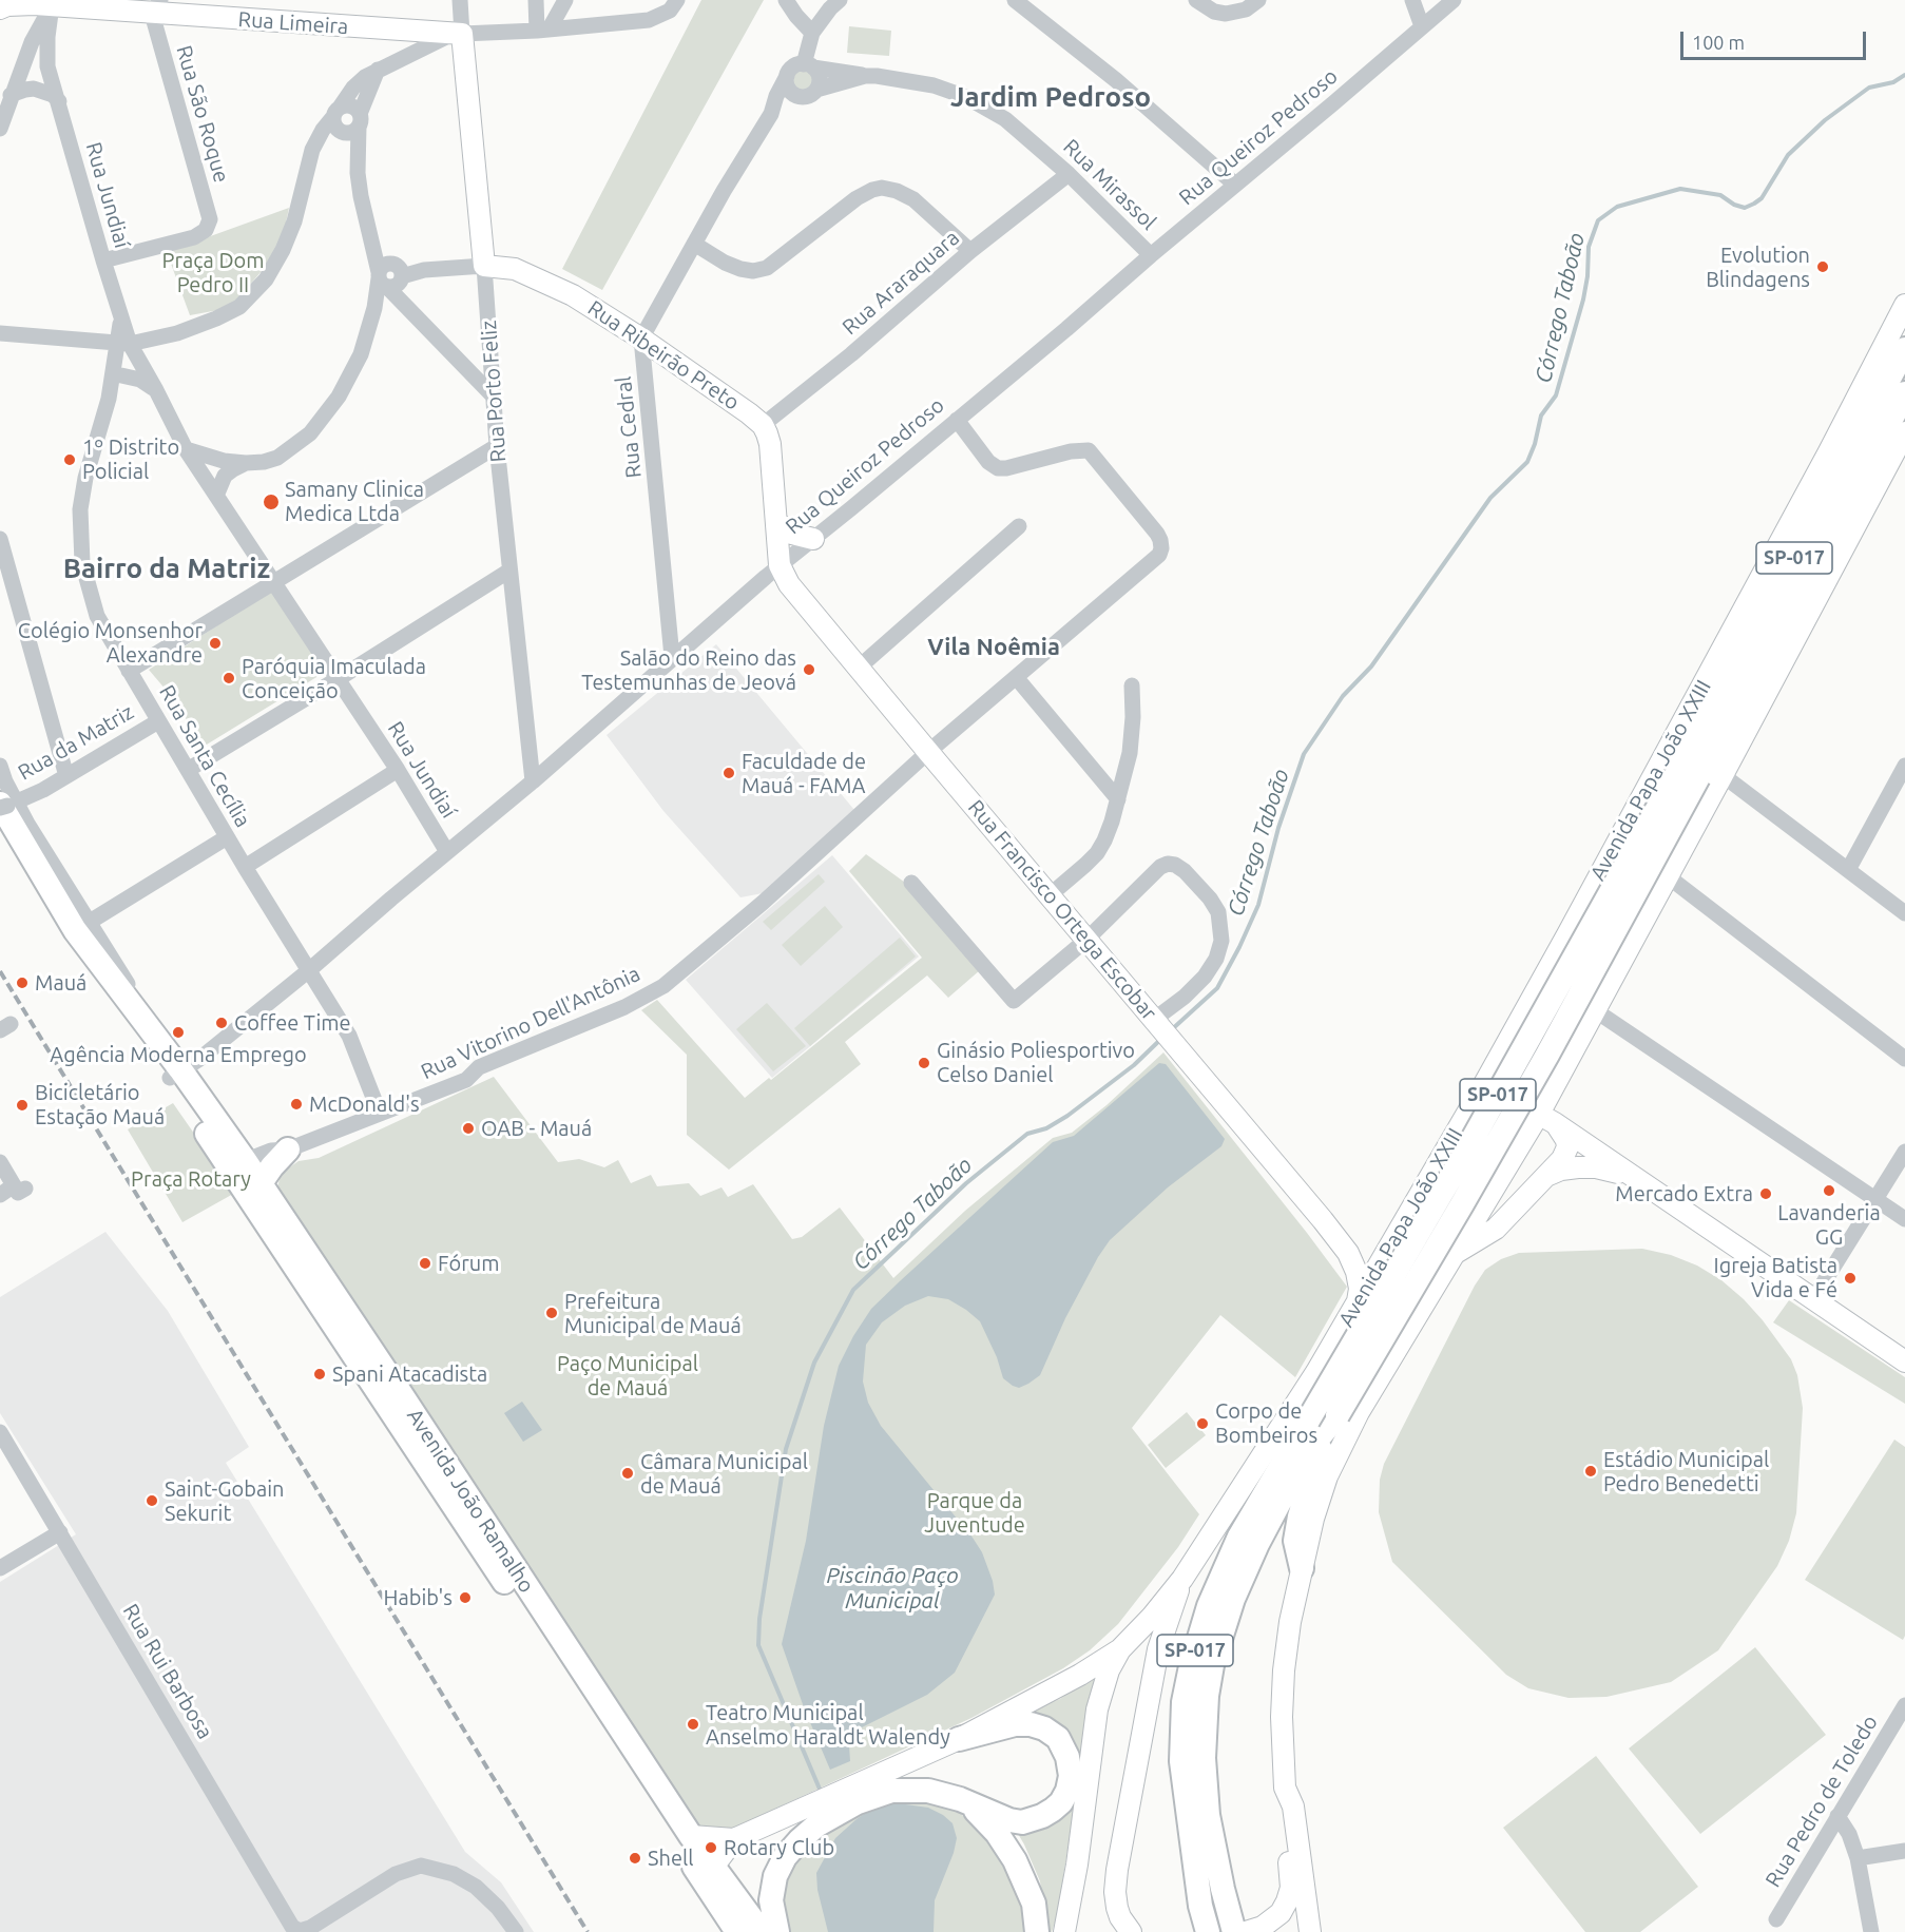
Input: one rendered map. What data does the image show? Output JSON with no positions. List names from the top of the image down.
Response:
{
  "streets": {
    "highway": ["SP-017", "Avenida Papa João XXIII", "Avenida João Ramalho"],
    "main road": [
      "Rua Limeira",
      "Rua Ribeirão Preto",
      "Rua Porto Feliz",
      "Rua Francisco Ortega Escobar"
    ],
    "street": [
      "Rua São Roque",
      "Rua Queiroz Pedroso",
      "Rua Mirassol",
      "Rua Jundiaí",
      "Rua Araraquara",
      "Rua Cedral",
      "Rua da Matriz",
      "Rua Santa Cecília",
      "Rua Vitorino Dell'Antônia",
      "Rua Rui Barbosa",
      "Rua Pedro de Toledo"
    ]
  },
  "crossings": [
    ["Rua Limeira", "Rua São Roque"],
    ["Rua Limeira", "Rua Jundiaí"],
    ["Rua Limeira", "Rua Porto Feliz"],
    ["Rua São Roque", "Rua Jundiaí"],
    ["Rua Queiroz Pedroso", "Rua Mirassol"],
    ["Rua Queiroz Pedroso", "Rua Jundiaí"],
    ["Rua Queiroz Pedroso", "Rua Porto Feliz"],
    ["Rua Queiroz Pedroso", "Rua Cedral"],
    ["Rua Queiroz Pedroso", "Rua Santa Cecília"],
    ["Rua Queiroz Pedroso", "Rua Francisco Ortega Escobar"],
    ["Rua Queiroz Pedroso", "Rua Vitorino Dell'Antônia"],
    ["Rua Queiroz Pedroso", "Avenida João Ramalho"],
    ["Rua Mirassol", "Rua Araraquara"],
    ["Rua Jundiaí", "Rua Santa Cecília"],
    ["Rua Araraquara", "Rua Ribeirão Preto"],
    ["Rua Ribeirão Preto", "Rua Porto Feliz"],
    ["Rua Ribeirão Preto", "Rua Cedral"],
    ["Rua da Matriz", "Rua Santa Cecília"],
    ["Rua Santa Cecília", "Rua Vitorino Dell'Antônia"],
    ["Avenida Papa João XXIII", "Rua Francisco Ortega Escobar"],
    ["Avenida Papa João XXIII", "Avenida João Ramalho"],
    ["Rua Francisco Ortega Escobar", "Rua Vitorino Dell'Antônia"],
    ["Rua Vitorino Dell'Antônia", "Avenida João Ramalho"]
  ],
  "districts": ["Jardim Pedroso", "Bairro da Matriz", "Vila Noêmia"],
  "water": ["Córrego Taboão", "Piscinão Paço Municipal"],
  "parks": [
    "Praça Dom Pedro II",
    "Praça Rotary",
    "Paço Municipal de Mauá",
    "Parque da Juventude"
  ],
  "places": [
    "Evolution Blindagens",
    "1º Distrito Policial",
    "Samany Clinica Medica Ltda",
    "Colégio Monsenhor Alexandre",
    "Salão do Reino das Testemunhas de Jeová",
    "Paróquia Imaculada Conceição",
    "Faculdade de Mauá - FAMA",
    "Mauá",
    "Coffee Time",
    "Agência Moderna Emprego",
    "Ginásio Poliesportivo Celso Daniel",
    "McDonald's",
    "Bicicletário Estação Mauá",
    "OAB - Mauá",
    "Lavanderia GG",
    "Mercado Extra",
    "Fórum",
    "Igreja Batista Vida e Fé",
    "Prefeitura Municipal de Mauá",
    "Spani Atacadista",
    "Corpo de Bombeiros",
    "Estádio Municipal Pedro Benedetti",
    "Câmara Municipal de Mauá",
    "Saint-Gobain Sekurit",
    "Habib's",
    "Teatro Municipal Anselmo Haraldt Walendy",
    "Rotary Club",
    "Shell"
  ],
  "scale_bar": "100 m"
}
